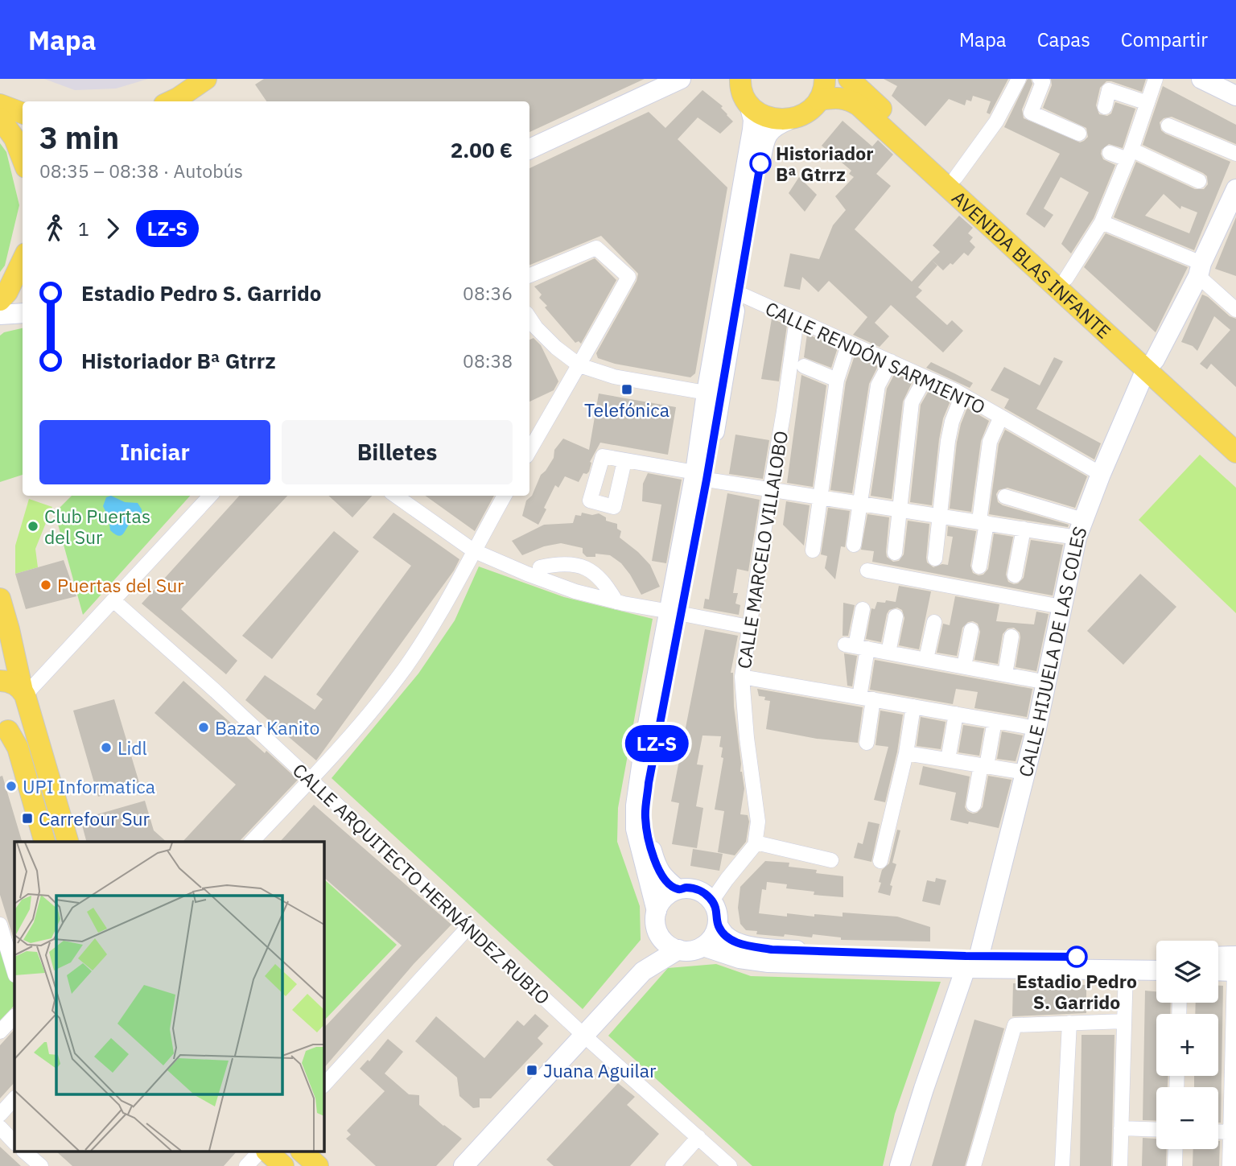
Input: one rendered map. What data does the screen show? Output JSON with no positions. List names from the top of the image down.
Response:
{
  "streets": {
    "main road": ["AVENIDA BLAS INFANTE"],
    "street": [
      "CALLE RENDÓN SARMIENTO",
      "CALLE MARCELO VILLALOBO",
      "CALLE HIJUELA DE LAS COLES",
      "CALLE ARQUITECTO HERNÁNDEZ RUBIO"
    ]
  },
  "crossings": [
    ["AVENIDA BLAS INFANTE", "CALLE HIJUELA DE LAS COLES"],
    ["CALLE RENDÓN SARMIENTO", "CALLE MARCELO VILLALOBO"],
    ["CALLE RENDÓN SARMIENTO", "CALLE HIJUELA DE LAS COLES"]
  ],
  "places": {
    "other": [
      "Historiador Bª Gtrrz",
      "Club Puertas del Sur",
      "Puertas del Sur",
      "Bazar Kanito",
      "Lidl",
      "UPI Informatica",
      "Estadio Pedro S. Garrido"
    ],
    "transit": ["Telefónica", "Carrefour Sur", "Juana Aguilar"]
  },
  "lines": ["bus line LZ-S"],
  "page": {
    "header": "Mapa",
    "nav": ["Mapa", "Capas", "Compartir"],
    "on_map": "LZ-S",
    "heading": ["3 min", "08:35 – 08:38 · Autobús", "2.00 €"],
    "legs": ["1", "LZ-S"],
    "list": [
      {
        "name": "Estadio Pedro S. Garrido",
        "value": "08:36"
      },
      {
        "name": "Historiador Bª Gtrrz",
        "value": "08:38"
      }
    ],
    "buttons": ["Iniciar", "Billetes"],
    "map_buttons": ["+", "−"]
  }
}
